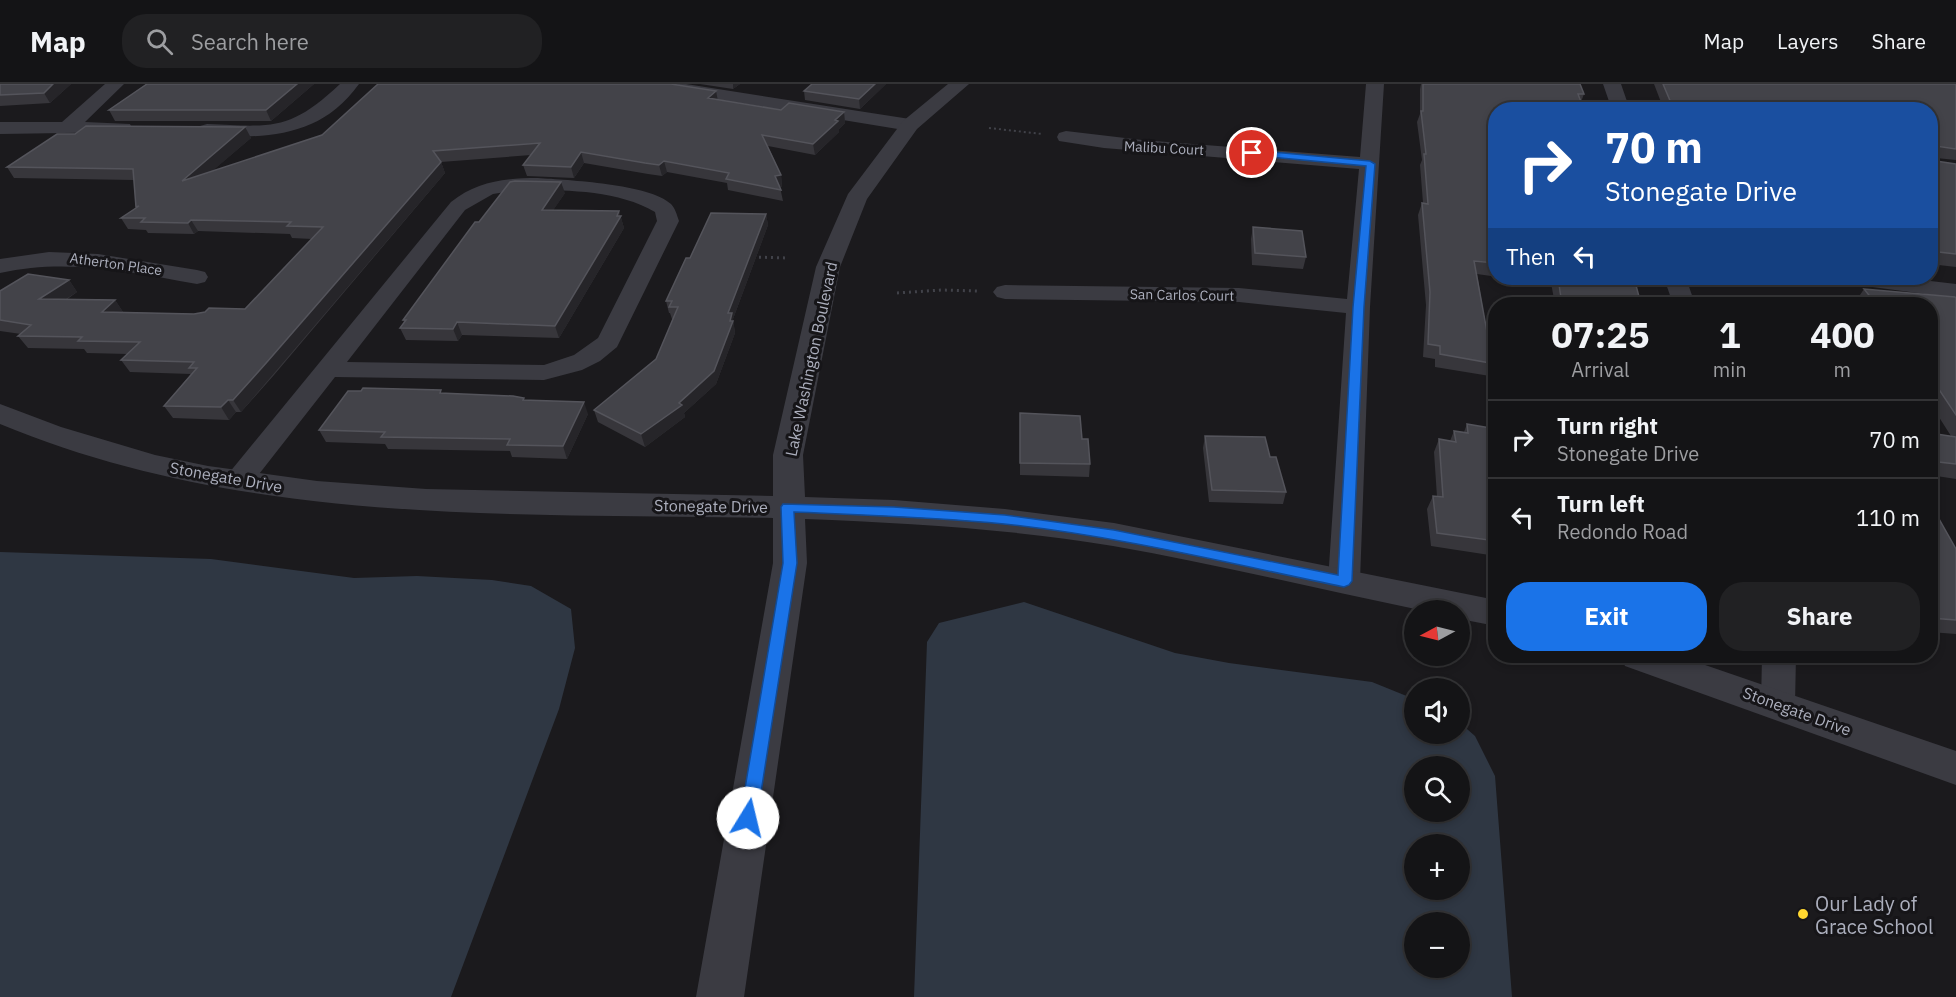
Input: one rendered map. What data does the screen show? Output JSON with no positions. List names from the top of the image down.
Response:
{
  "streets": {
    "street": [
      "Malibu Court",
      "Atherton Place",
      "San Carlos Court",
      "Lake Washington Boulevard",
      "Stonegate Drive"
    ]
  },
  "crossings": [
    ["Lake Washington Boulevard", "Stonegate Drive"]
  ],
  "places": ["Our Lady of Grace School"],
  "north": "left",
  "page": {
    "header": "Map",
    "search": "Search here",
    "nav": ["Map", "Layers", "Share"],
    "turn": ["70 m", "Stonegate Drive"],
    "then": "Then",
    "eta": [
      "07:25",
      "Arrival",
      "1",
      "min",
      "400",
      "m"
    ],
    "list": [
      {
        "name": "Turn right",
        "note": "Stonegate Drive",
        "value": "70 m"
      },
      {
        "name": "Turn left",
        "note": "Redondo Road",
        "value": "110 m"
      }
    ],
    "buttons": ["Exit", "Share"],
    "map_buttons": ["+", "−"]
  }
}
